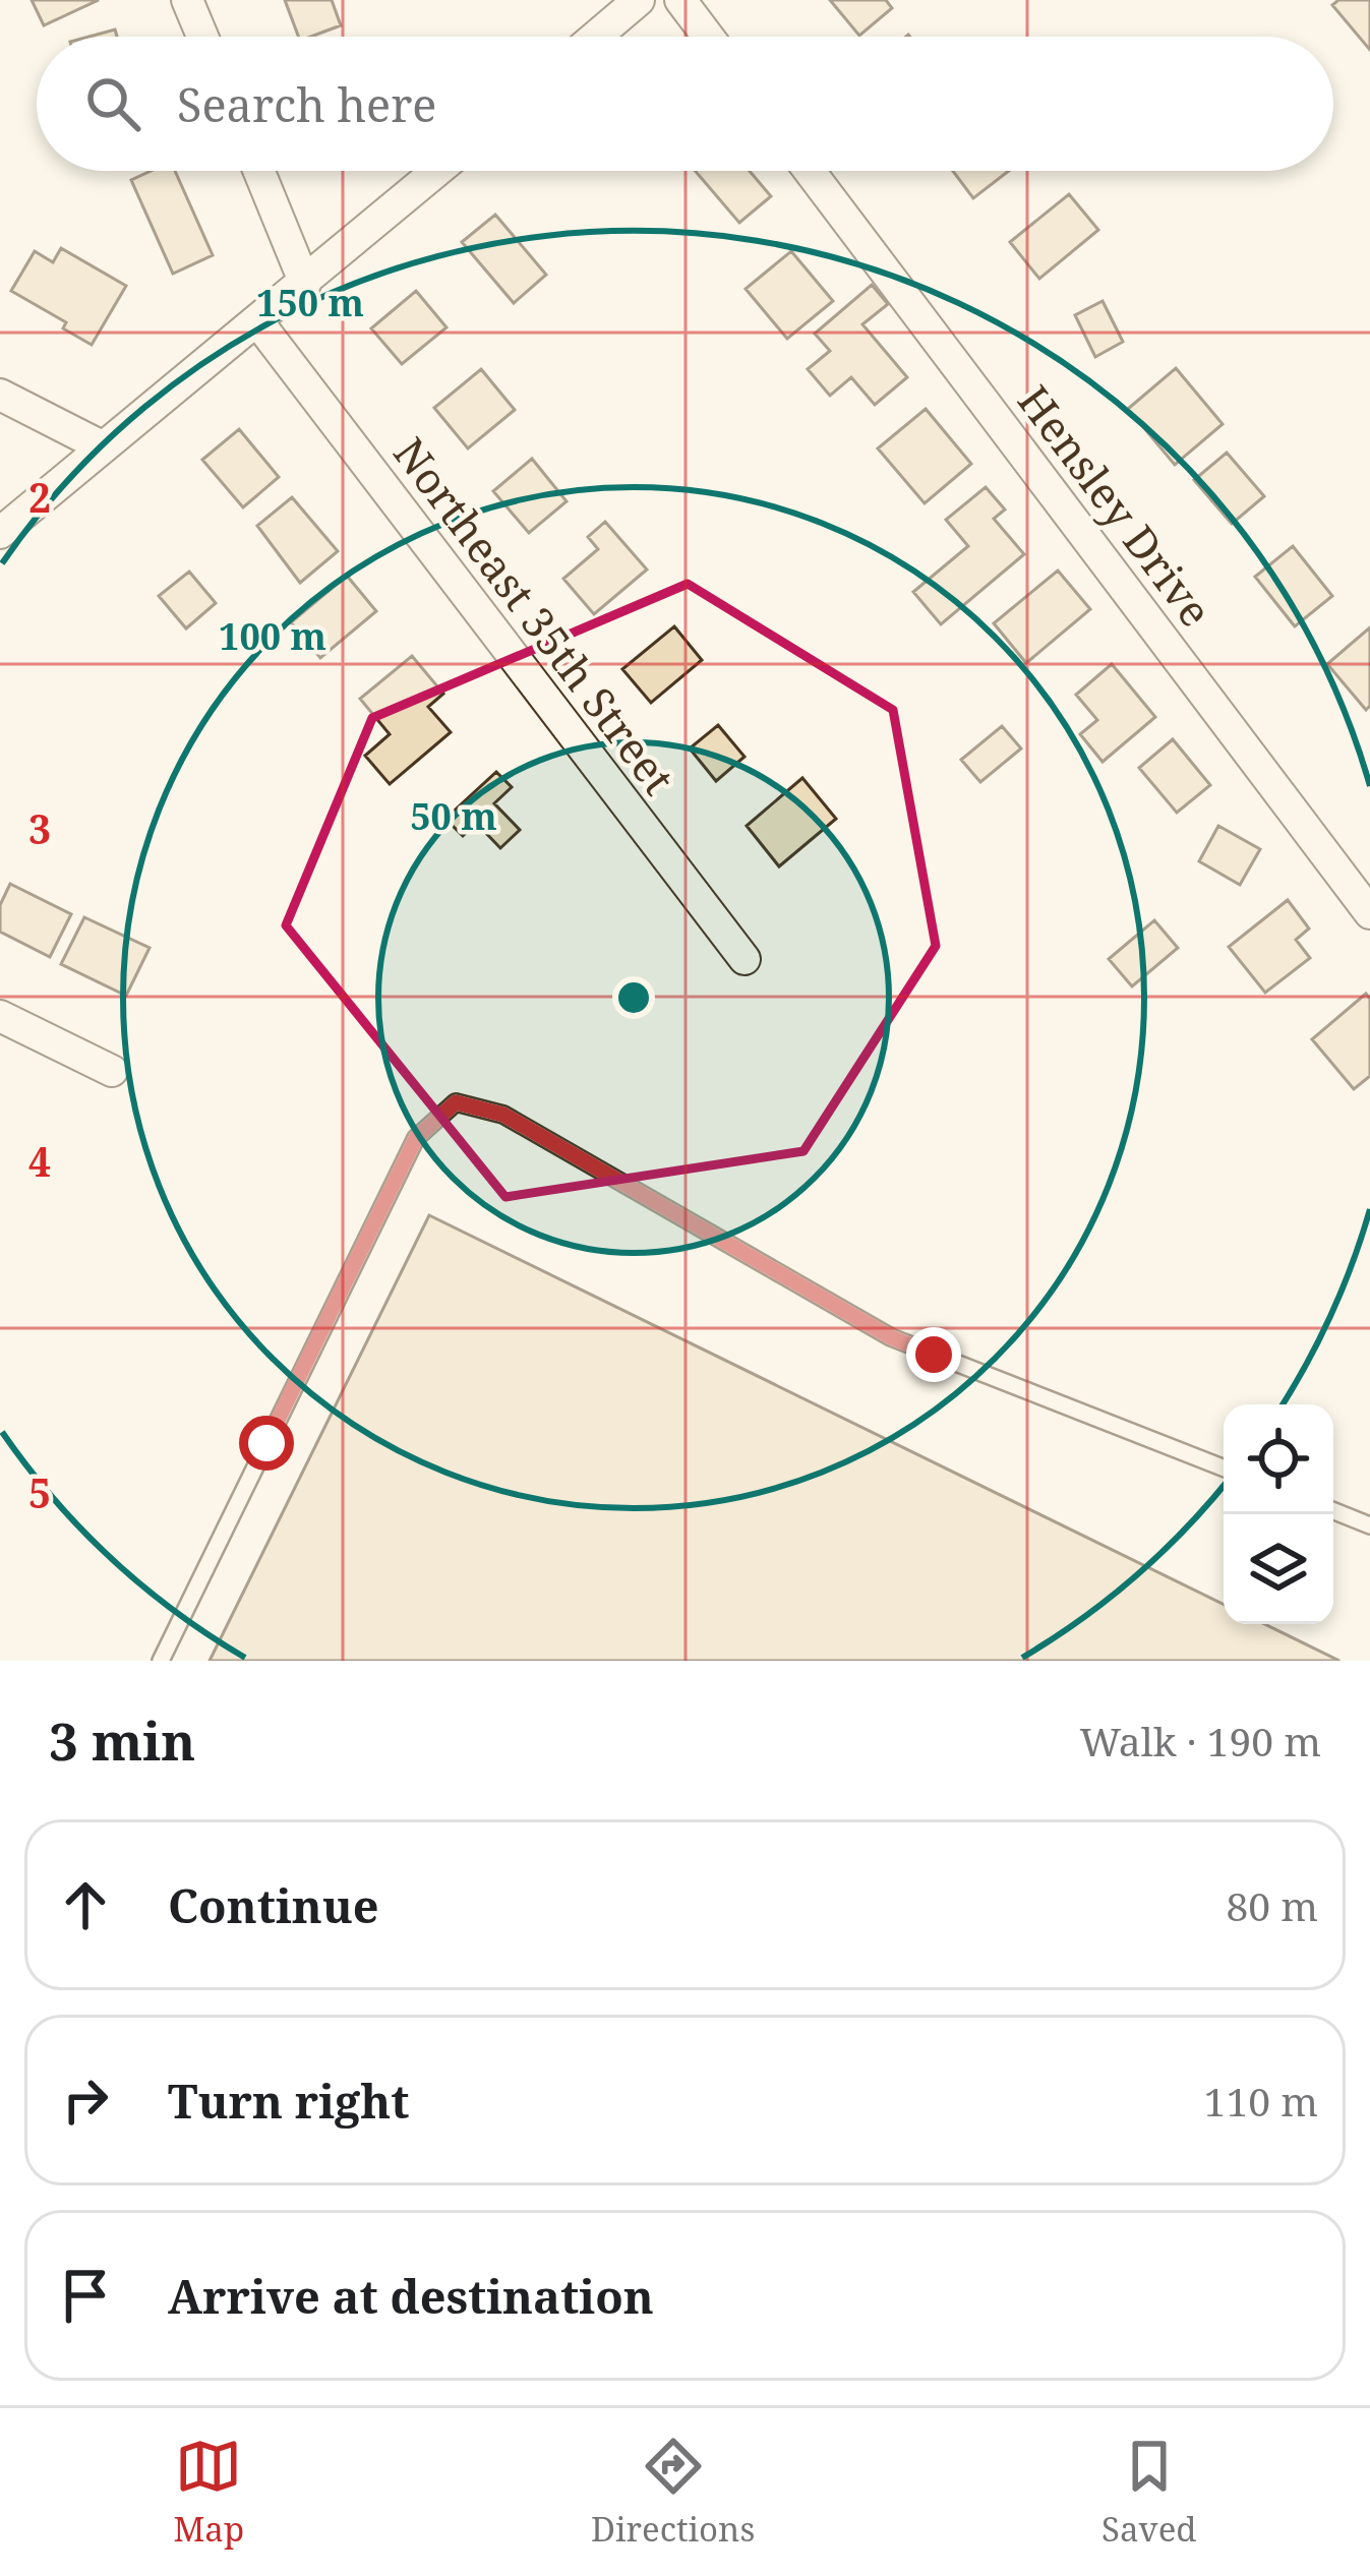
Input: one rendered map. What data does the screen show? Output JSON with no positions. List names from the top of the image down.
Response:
{
  "streets": {
    "street": ["Hensley Drive", "Northeast 35th Street"]
  },
  "page": {
    "search": "Search here",
    "heading": ["3 min", "Walk · 190 m"],
    "list": [
      ["Continue", "80 m"],
      ["Turn right", "110 m"],
      "Arrive at destination"
    ],
    "nav": ["Map", "Directions", "Saved"]
  },
  "grid": {
    "rows": [
      "2",
      "3",
      "4",
      "5"
    ]
  },
  "rings": ["150 m", "100 m", "50 m"]
}
